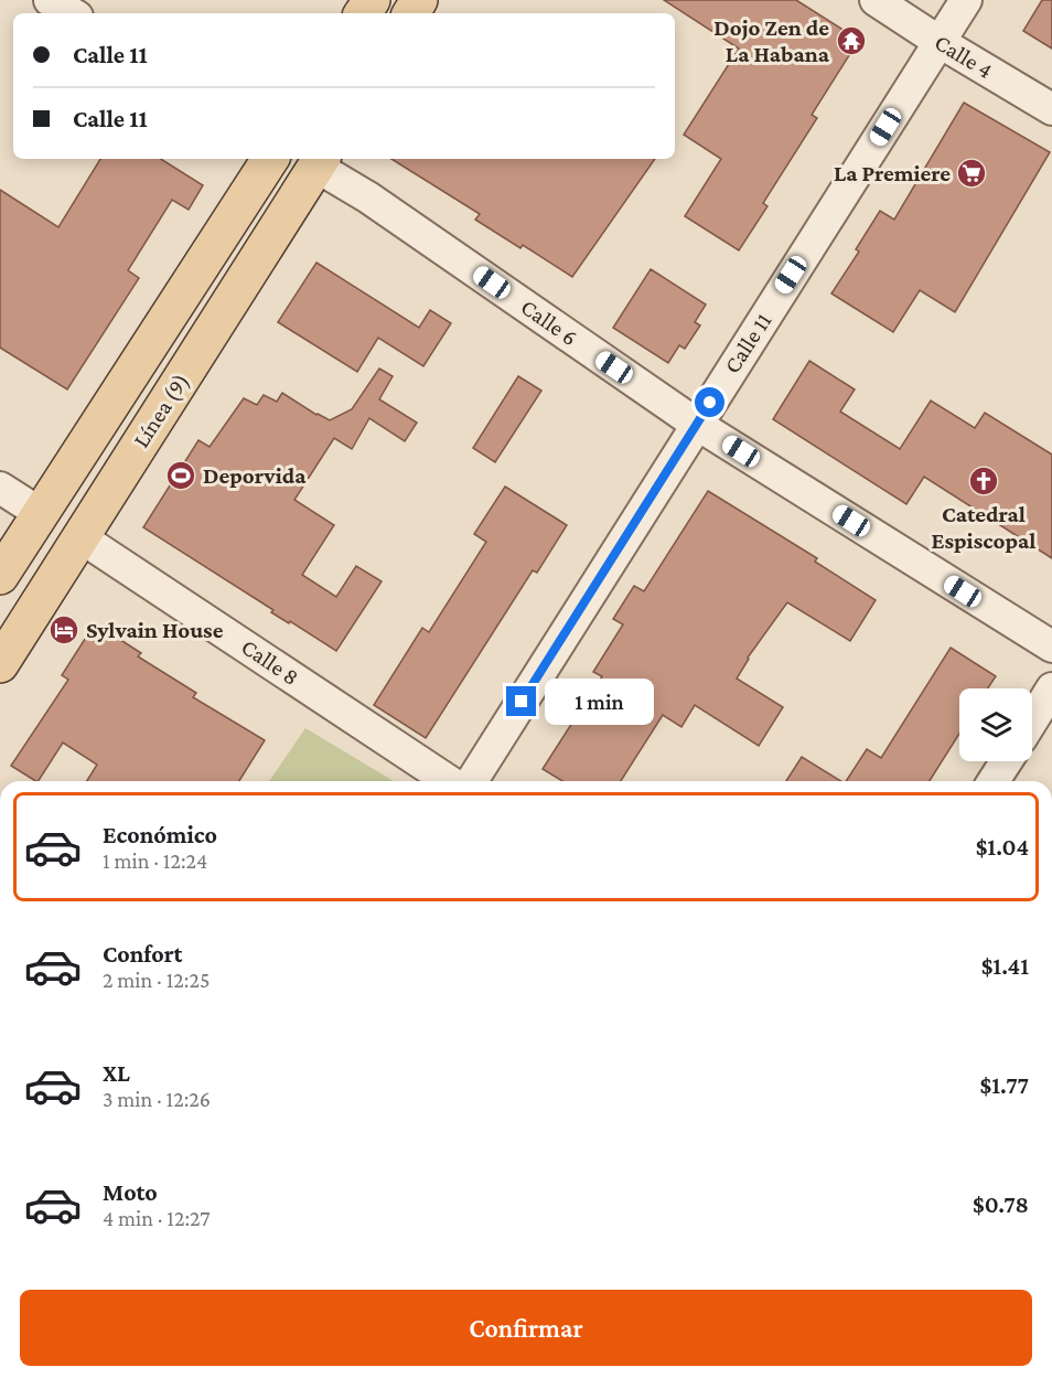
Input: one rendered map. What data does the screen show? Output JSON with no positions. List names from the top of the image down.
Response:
{
  "streets": {
    "main road": ["Línea (9)"],
    "street": [
      "Calle 4",
      "Calle 6",
      "Calle 11",
      "Calle 8"
    ]
  },
  "crossings": [
    ["Calle 4", "Calle 11"],
    ["Calle 6", "Calle 11"],
    ["Calle 6", "Línea (9)"],
    ["Línea (9)", "Calle 8"]
  ],
  "places": {
    "temple": ["Dojo Zen de La Habana"],
    "supermarket": ["La Premiere"],
    "sports": ["Deporvida"],
    "church": ["Catedral Espiscopal"],
    "hotel": ["Sylvain House"]
  },
  "page": {
    "banner": ["Calle 11", "Calle 11"],
    "bubble": "1 min",
    "list": [
      {
        "name": "Económico",
        "note": "1 min · 12:24",
        "value": "$1.04"
      },
      {
        "name": "Confort",
        "note": "2 min · 12:25",
        "value": "$1.41"
      },
      {
        "name": "XL",
        "note": "3 min · 12:26",
        "value": "$1.77"
      },
      {
        "name": "Moto",
        "note": "4 min · 12:27",
        "value": "$0.78"
      }
    ],
    "buttons": "Confirmar"
  }
}
